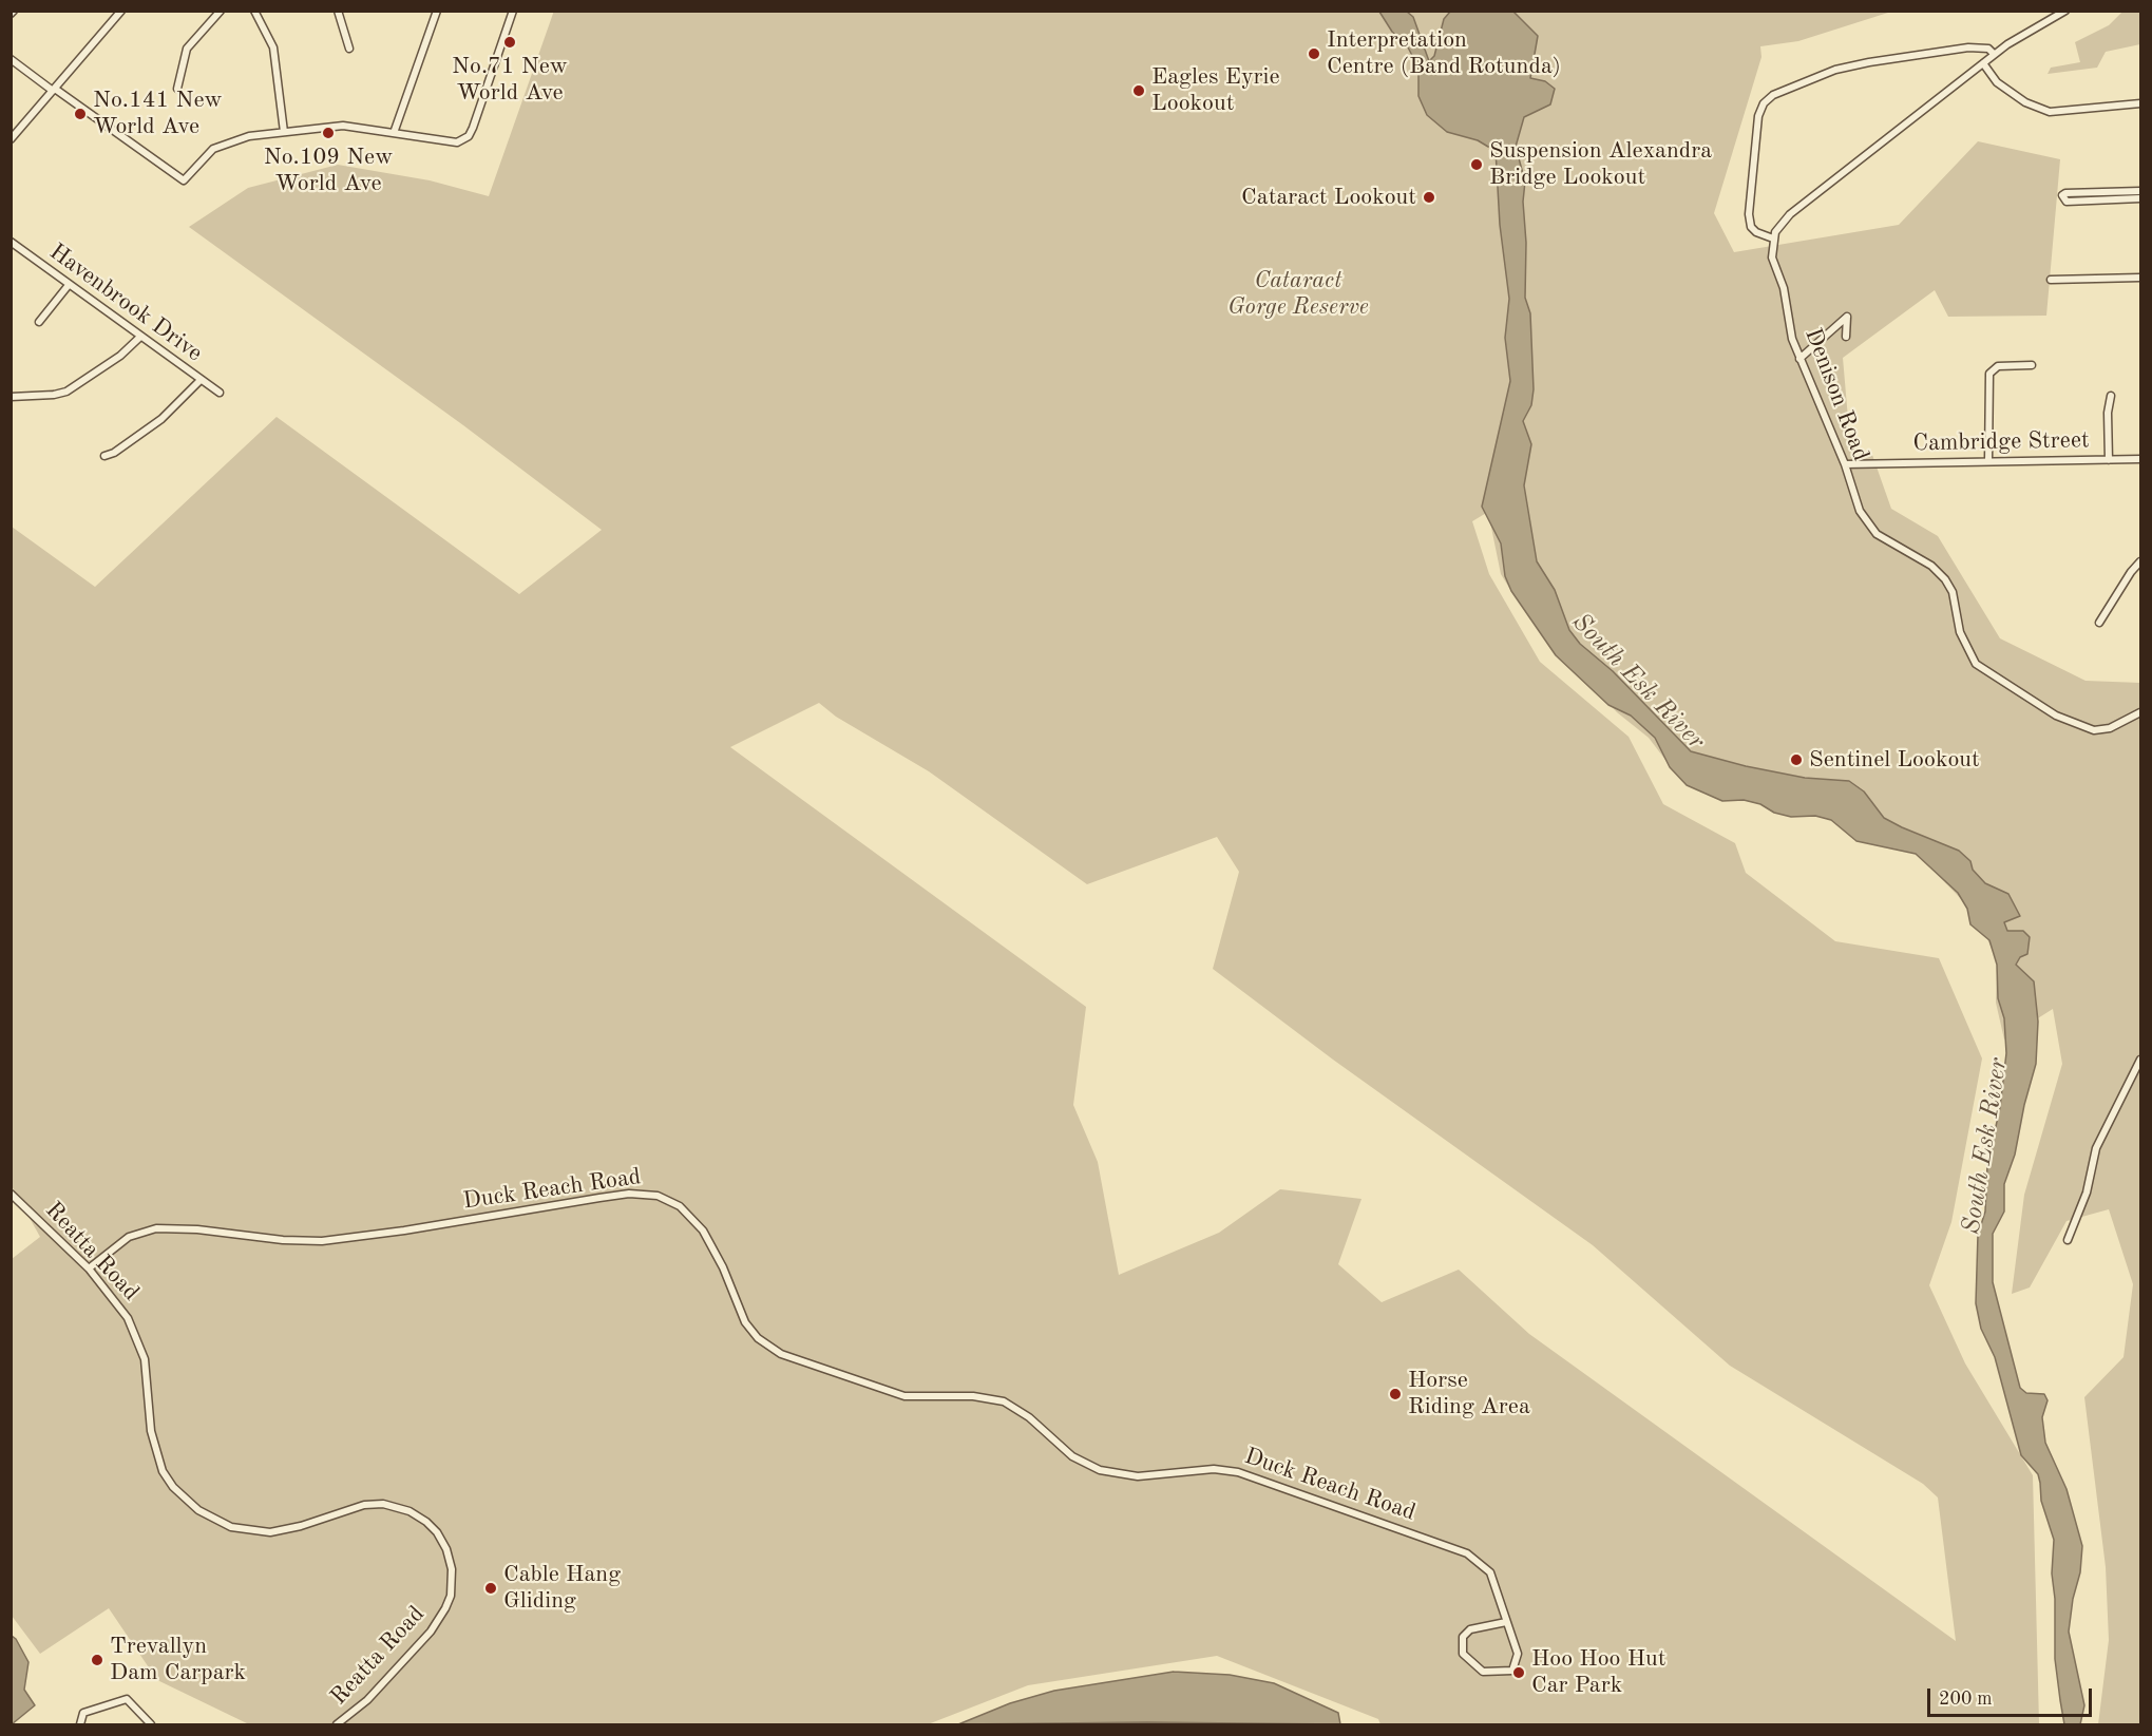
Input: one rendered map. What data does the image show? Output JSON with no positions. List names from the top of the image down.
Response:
{
  "streets": {
    "street": [
      "Havenbrook Drive",
      "Denison Road",
      "Cambridge Street",
      "Duck Reach Road",
      "Reatta Road"
    ]
  },
  "crossings": [
    ["Denison Road", "Cambridge Street"],
    ["Duck Reach Road", "Reatta Road"]
  ],
  "water": ["South Esk River"],
  "parks": ["Cataract Gorge Reserve"],
  "places": [
    "No.71 New World Ave",
    "Interpretation Centre (Band Rotunda)",
    "Eagles Eyrie Lookout",
    "No.141 New World Ave",
    "No.109 New World Ave",
    "Suspension Alexandra Bridge Lookout",
    "Cataract Lookout",
    "Sentinel Lookout",
    "Horse Riding Area",
    "Cable Hang Gliding",
    "Trevallyn Dam Carpark",
    "Hoo Hoo Hut Car Park"
  ],
  "scale_bar": "200 m"
}
